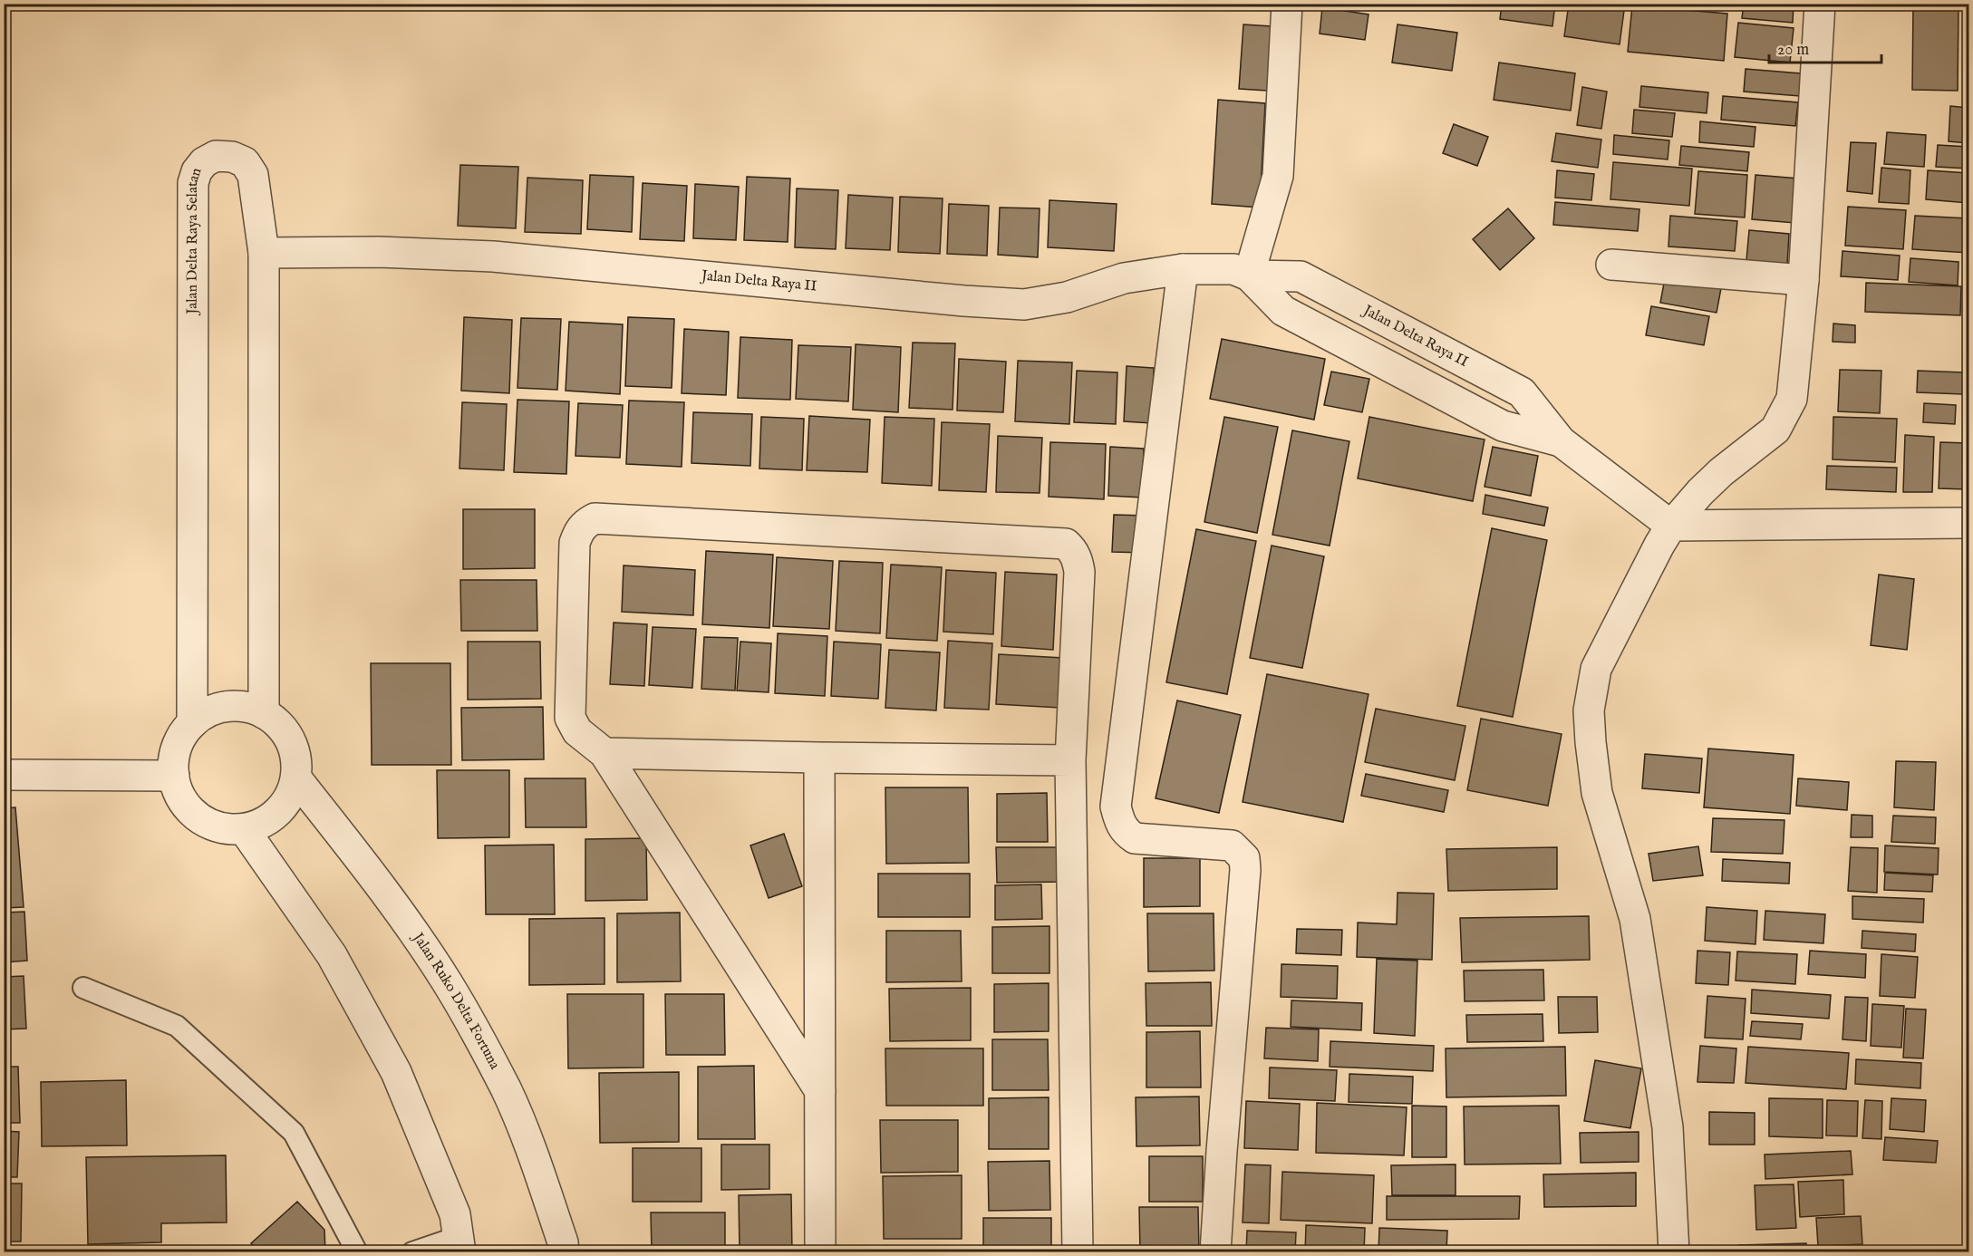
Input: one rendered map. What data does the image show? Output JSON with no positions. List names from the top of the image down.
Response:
{
  "streets": {
    "street": ["Jalan Delta Raya Selatan", "Jalan Delta Raya II", "Jalan Ruko Delta Fortuna"]
  },
  "crossings": [
    ["Jalan Delta Raya Selatan", "Jalan Delta Raya II"],
    ["Jalan Delta Raya Selatan", "Jalan Ruko Delta Fortuna"]
  ],
  "scale_bar": "20 m"
}
